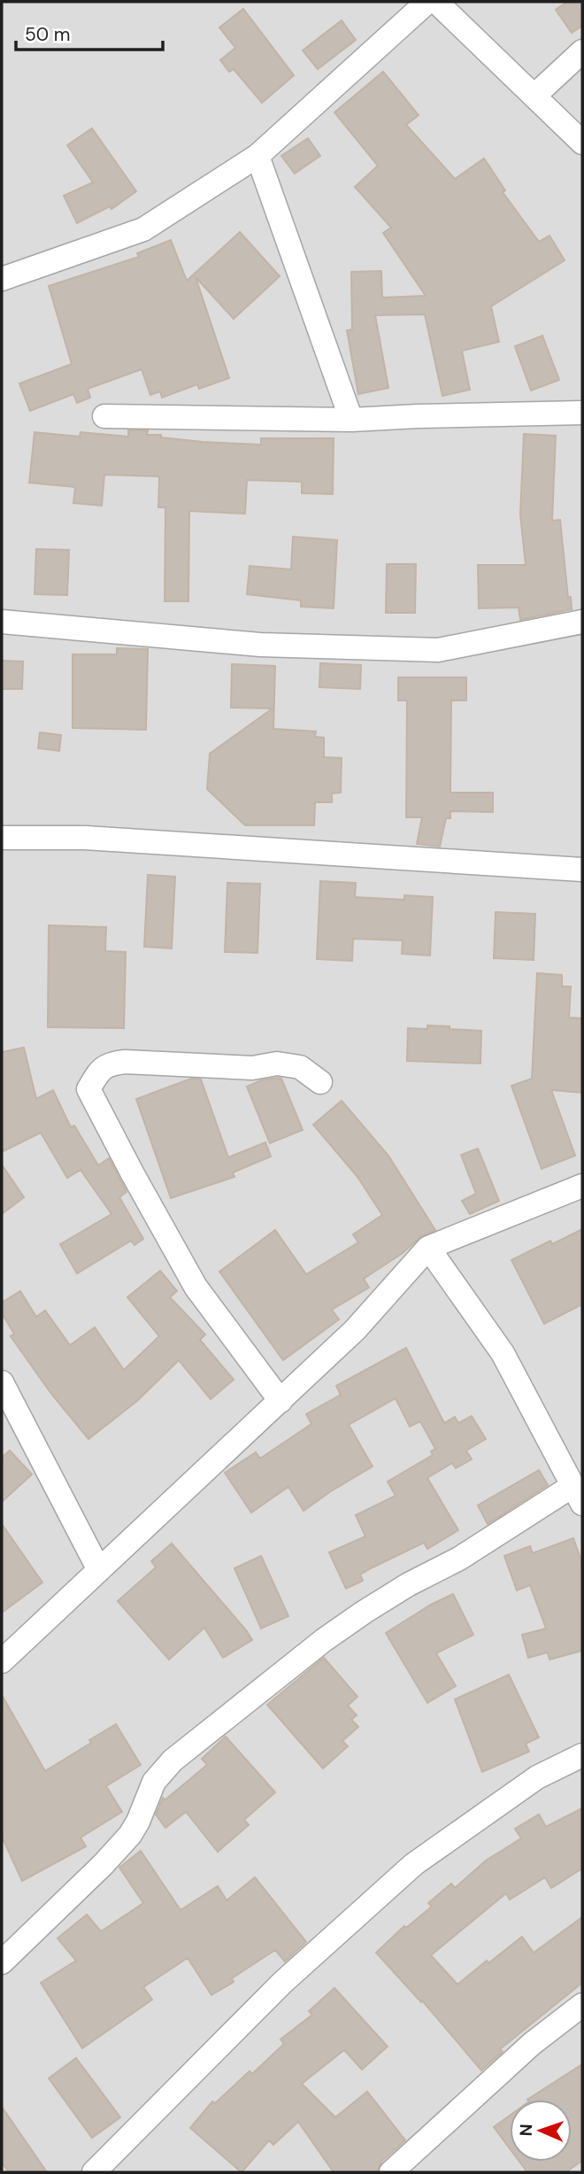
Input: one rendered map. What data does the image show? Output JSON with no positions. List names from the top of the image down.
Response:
{
  "scale_bar": "50 m",
  "north": "left"
}
